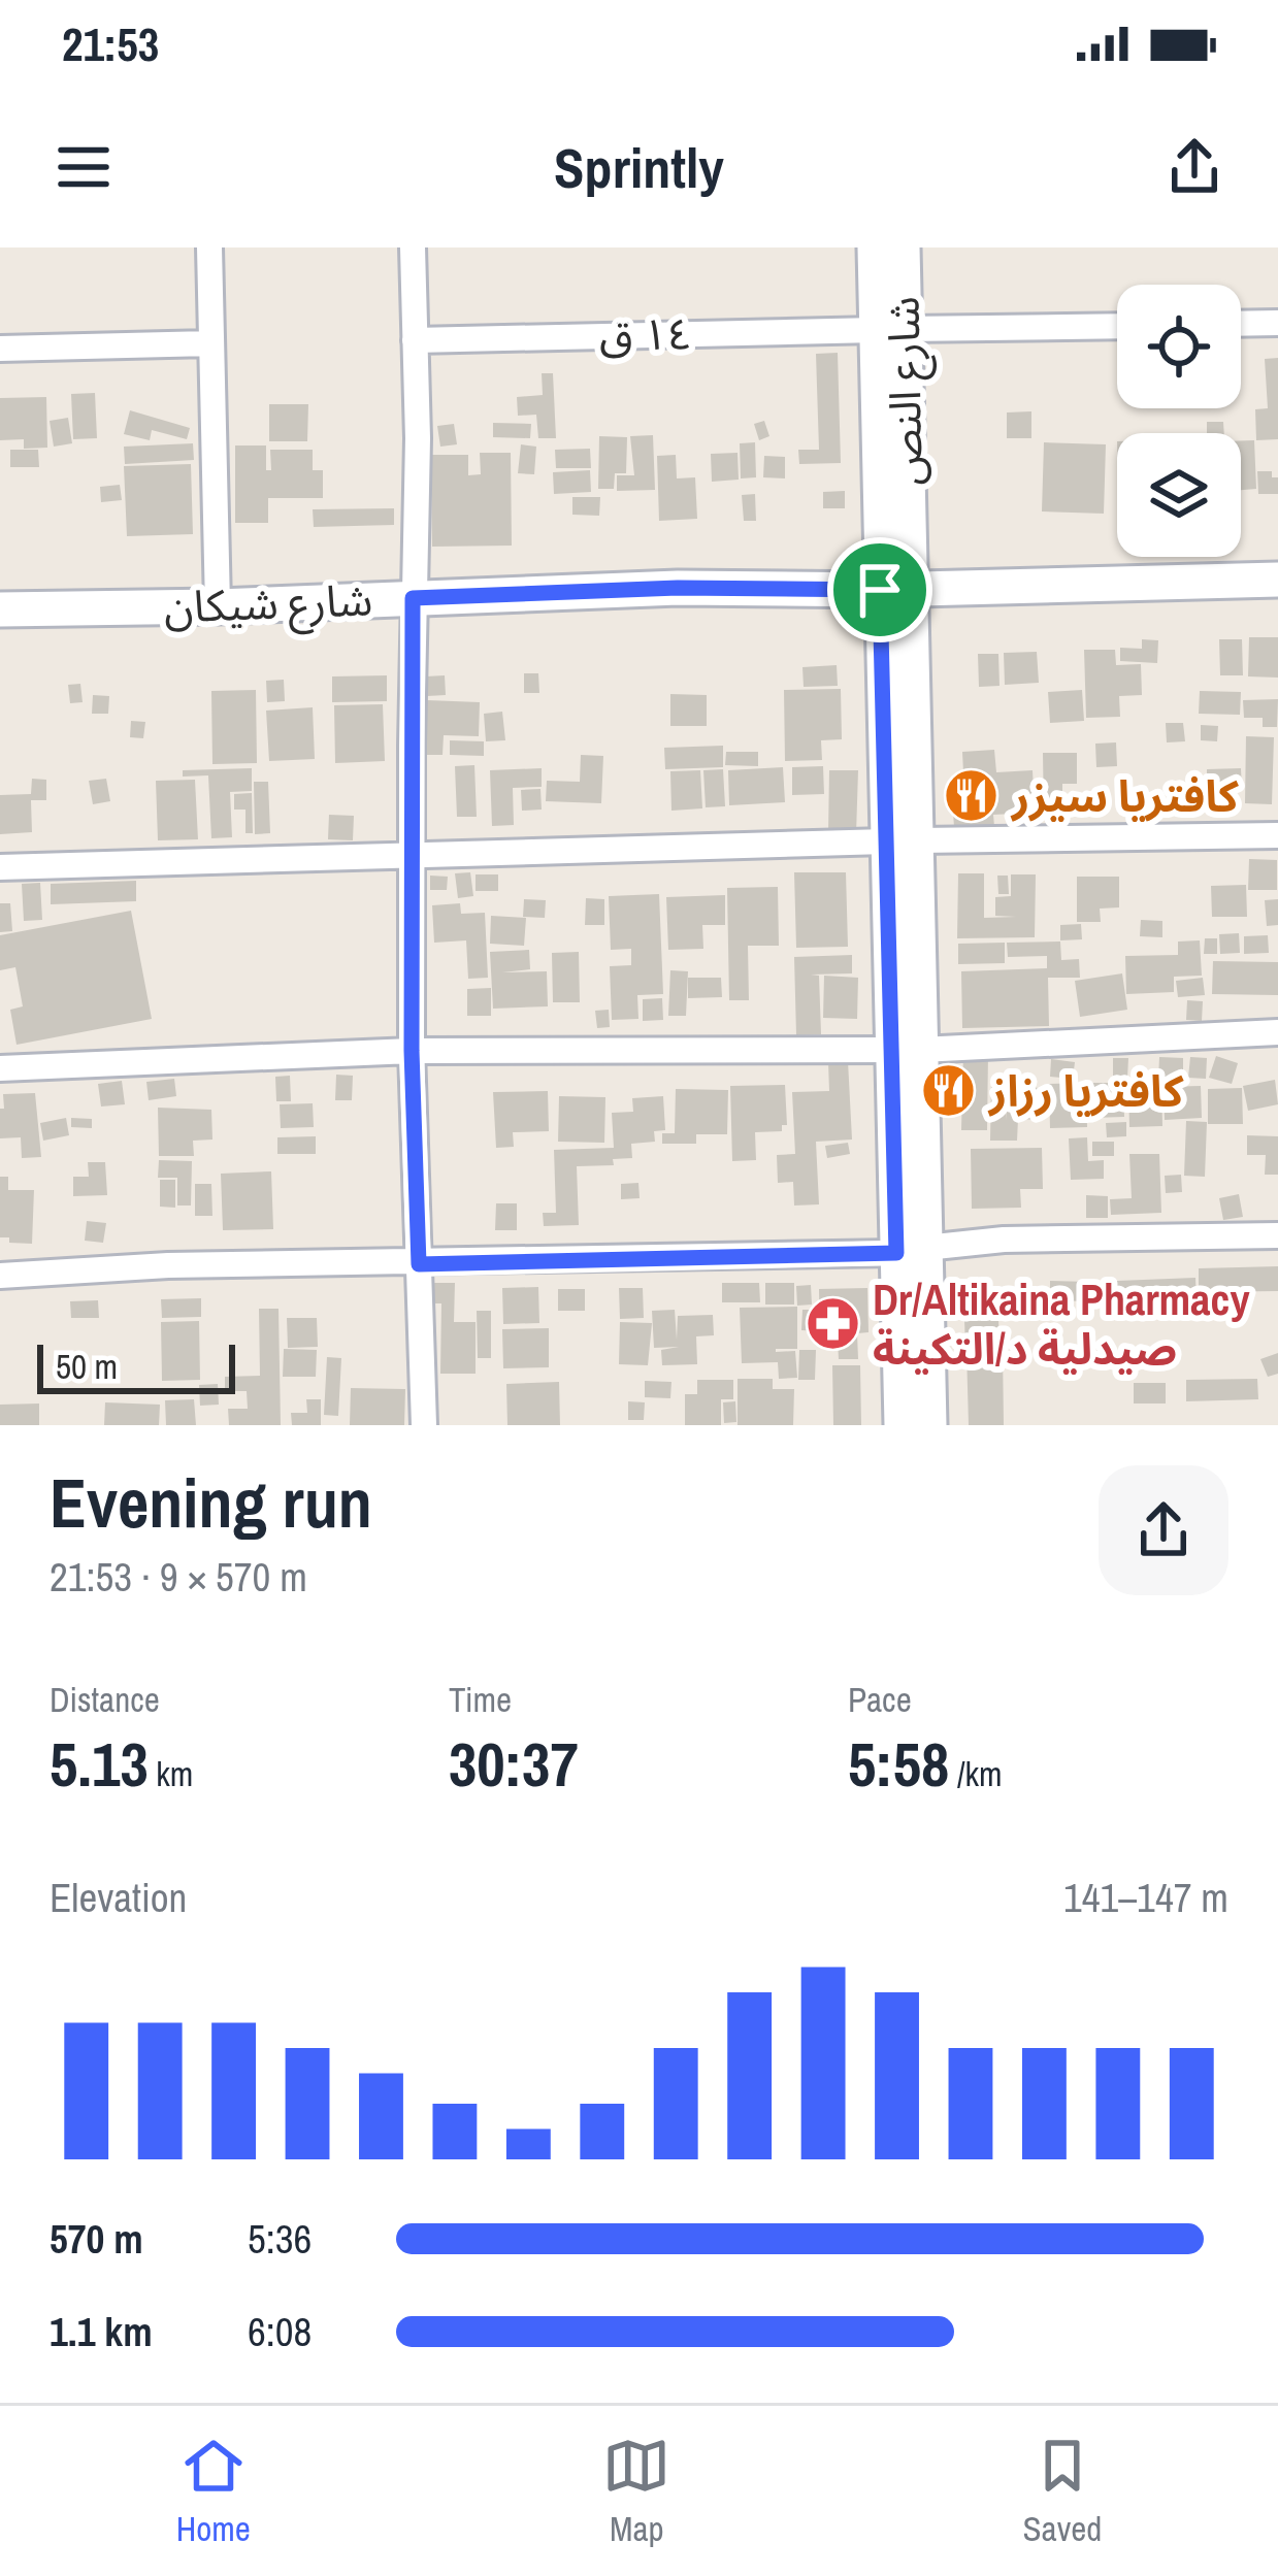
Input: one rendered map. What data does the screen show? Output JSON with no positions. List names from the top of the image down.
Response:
{
  "streets": {
    "main road": ["شارع النص", "شارع شيكان"],
    "street": ["١٤ ق"]
  },
  "crossings": [
    ["١٤ ق", "شارع النص"],
    ["شارع النص", "شارع شيكان"]
  ],
  "places": {
    "restaurant": ["كافتريا سيزر", "كافتريا رزاز"],
    "pharmacy": ["Dr/Altikaina Pharmacy صيدلية د/التكينة"]
  },
  "scale_bar": "50 m",
  "page": {
    "status": "21:53",
    "header": "Sprintly",
    "scale": "50 m",
    "heading": ["Evening run", "21:53 · 9 × 570 m"],
    "stats": [
      ["Distance", "5.13 km"],
      ["Time", "30:37"],
      ["Pace", "5:58 /km"]
    ],
    "chart": ["Elevation", "141–147 m"],
    "list": [
      {
        "name": "570 m",
        "note": "5:36"
      },
      {
        "name": "1.1 km",
        "note": "6:08"
      }
    ],
    "tabs": ["Home", "Map", "Saved"]
  }
}
